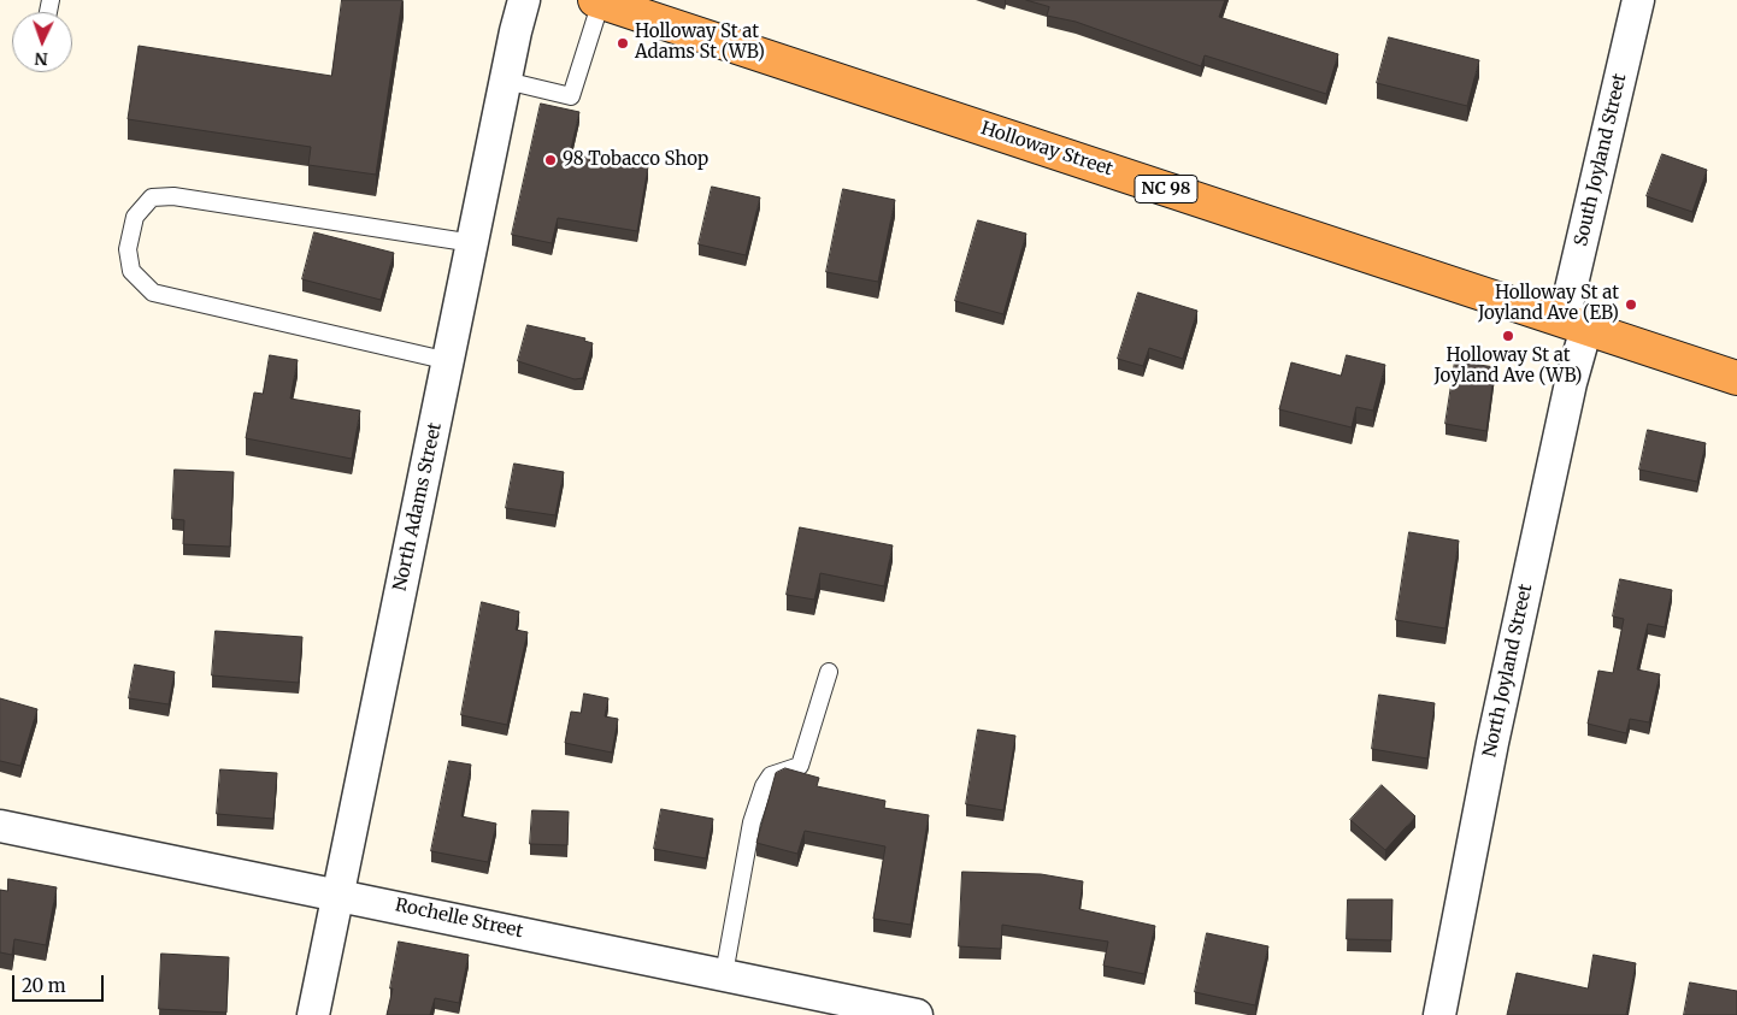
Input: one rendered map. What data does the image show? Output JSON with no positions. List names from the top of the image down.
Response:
{
  "streets": {
    "highway": ["Holloway Street", "NC 98"],
    "street": [
      "South Joyland Street",
      "North Adams Street",
      "North Joyland Street",
      "Rochelle Street"
    ]
  },
  "crossings": [
    ["Holloway Street", "South Joyland Street"],
    ["Holloway Street", "North Joyland Street"],
    ["South Joyland Street", "North Joyland Street"],
    ["North Adams Street", "Rochelle Street"]
  ],
  "places": [
    "Holloway St at Adams St (WB)",
    "98 Tobacco Shop",
    "Holloway St at Joyland Ave (EB)",
    "Holloway St at Joyland Ave (WB)"
  ],
  "scale_bar": "20 m",
  "north": "bottom"
}
